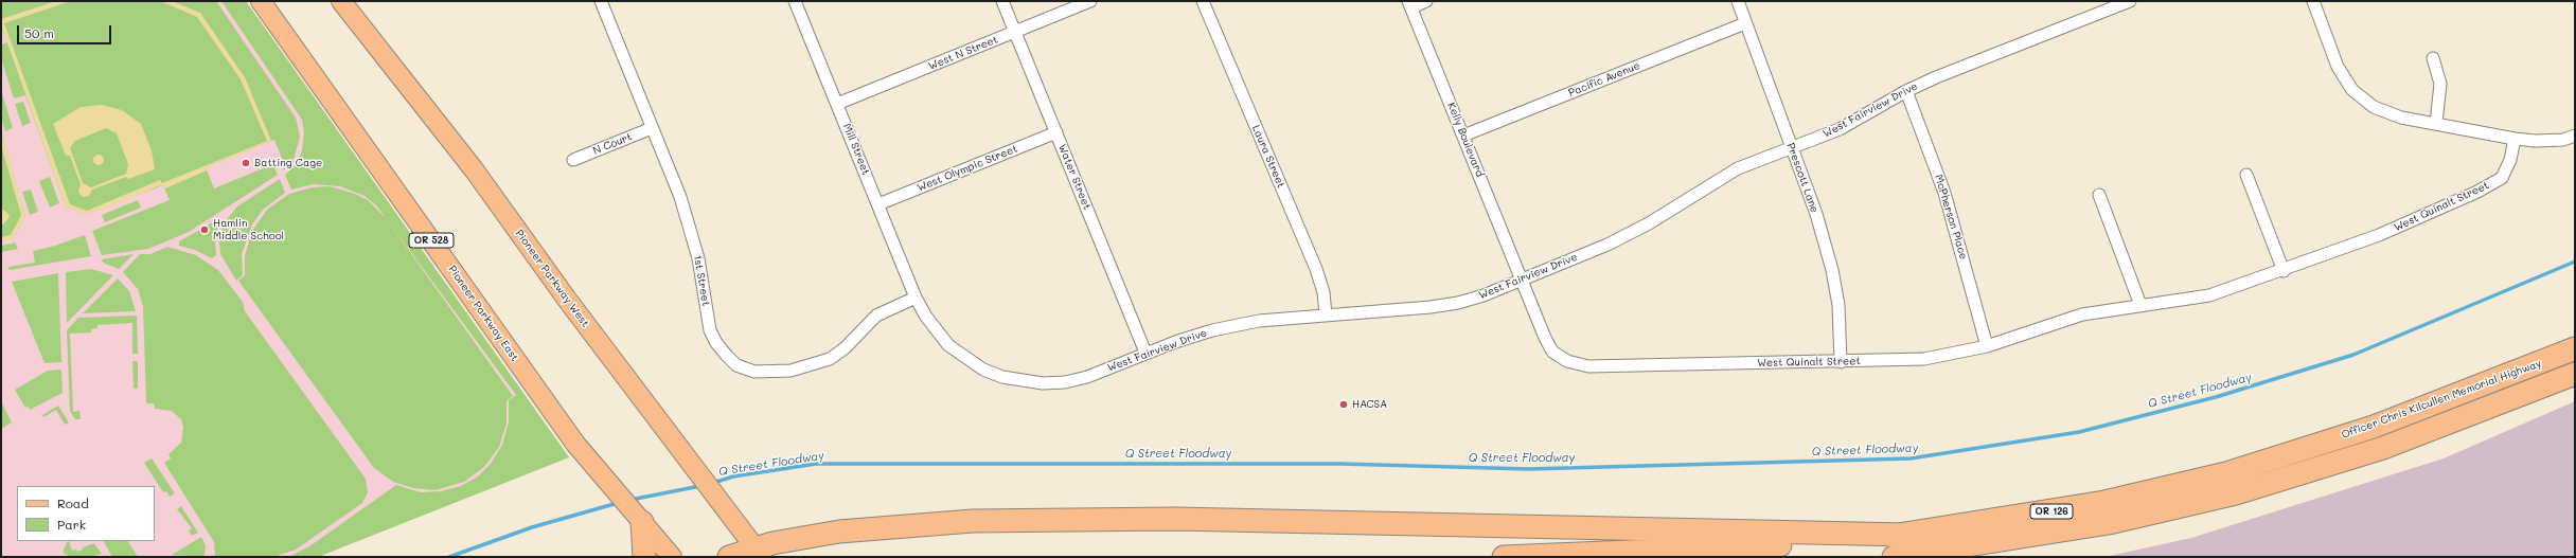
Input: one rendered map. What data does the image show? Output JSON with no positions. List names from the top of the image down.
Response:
{
  "streets": {
    "highway": ["Officer Chris Kilcullen Memorial Highway", "OR 126"],
    "main road": ["OR 528", "Pioneer Parkway West", "Pioneer Parkway East"],
    "street": [
      "West N Street",
      "Pacific Avenue",
      "West Fairview Drive",
      "Kelly Boulevard",
      "N Court",
      "Mill Street",
      "Laura Street",
      "West Olympic Street",
      "Water Street",
      "Prescott Lane",
      "West Quinalt Street",
      "McPherson Place",
      "1st Street"
    ]
  },
  "crossings": [
    ["West N Street", "Mill Street"],
    ["West N Street", "Water Street"],
    ["Pacific Avenue", "Kelly Boulevard"],
    ["Pacific Avenue", "Prescott Lane"],
    ["West Fairview Drive", "Kelly Boulevard"],
    ["West Fairview Drive", "Mill Street"],
    ["West Fairview Drive", "Laura Street"],
    ["West Fairview Drive", "Water Street"],
    ["West Fairview Drive", "Prescott Lane"],
    ["West Fairview Drive", "West Quinalt Street"],
    ["West Fairview Drive", "McPherson Place"],
    ["West Fairview Drive", "1st Street"],
    ["Kelly Boulevard", "West Quinalt Street"],
    ["N Court", "1st Street"],
    ["Mill Street", "West Olympic Street"],
    ["Mill Street", "1st Street"],
    ["West Olympic Street", "Water Street"],
    ["Prescott Lane", "West Quinalt Street"],
    ["West Quinalt Street", "McPherson Place"]
  ],
  "water": ["Q Street Floodway"],
  "places": ["Batting Cage", "Hamlin Middle School", "HACSA"],
  "legend": ["Road", "Park"],
  "scale_bar": "50 m"
}
